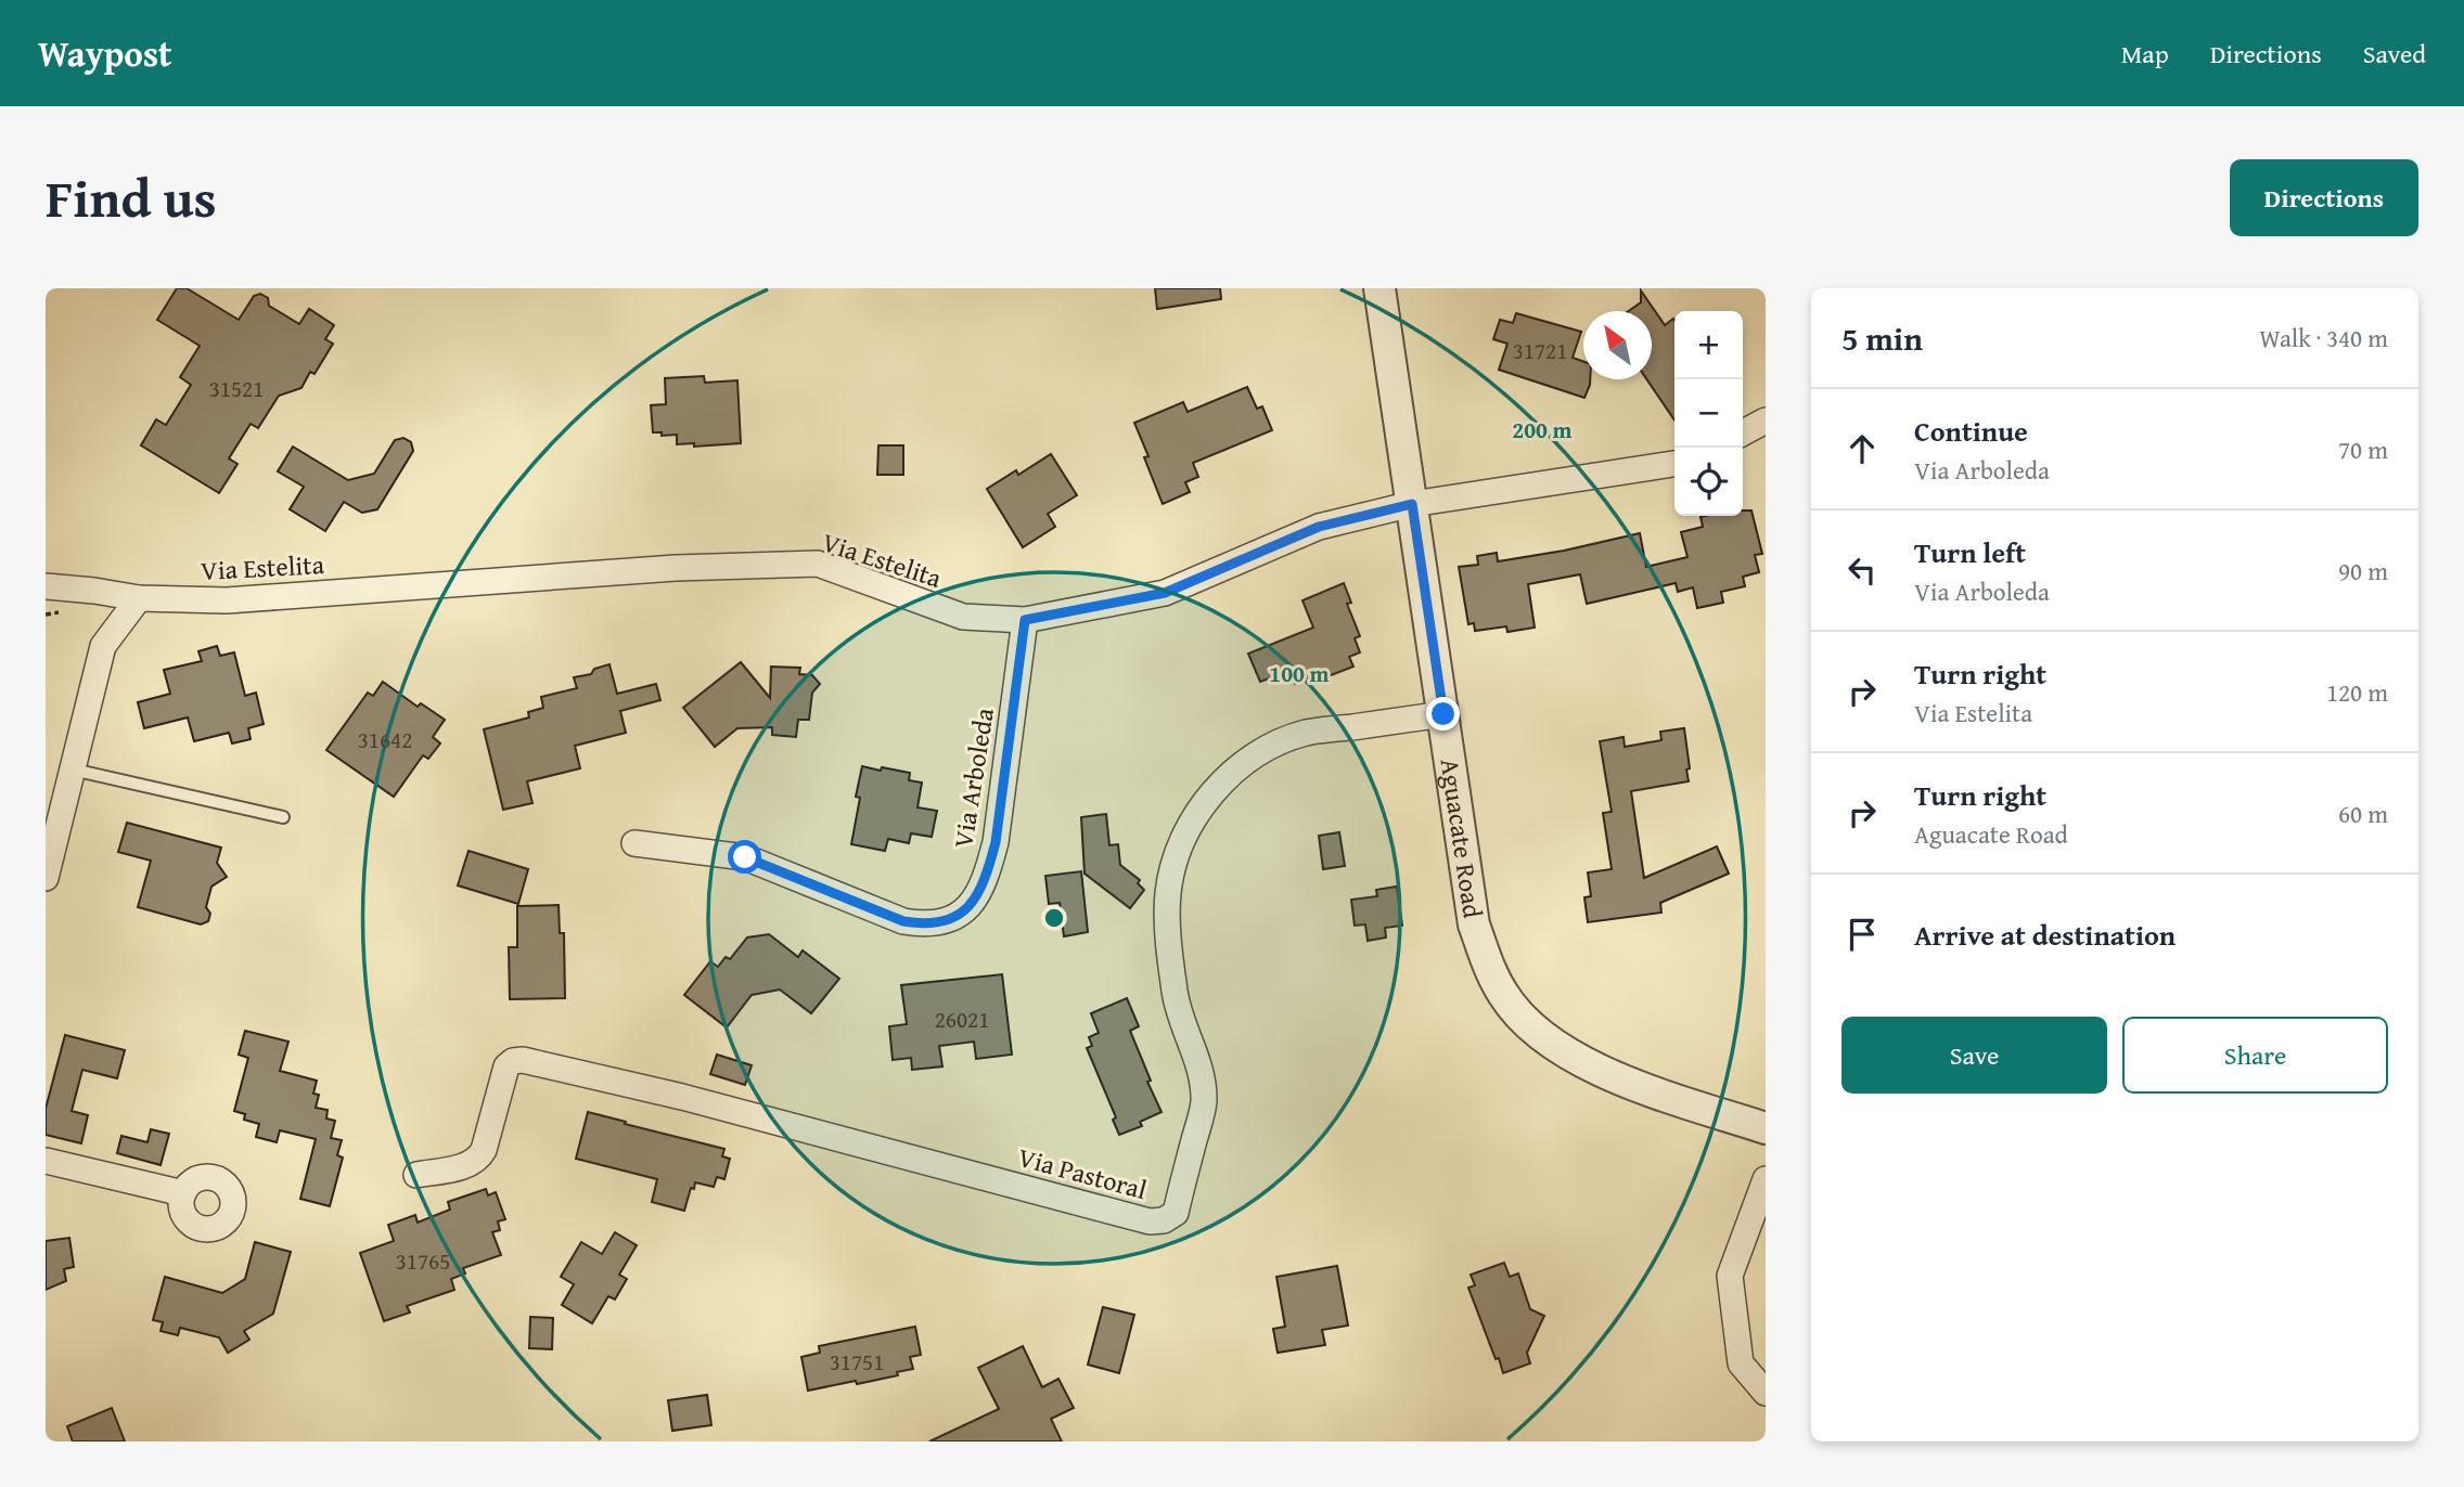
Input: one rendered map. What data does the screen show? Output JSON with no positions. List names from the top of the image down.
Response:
{
  "streets": {
    "street": [
      "Via Estelita",
      "Via Arboleda",
      "Aguacate Road",
      "Via Pastoral"
    ]
  },
  "crossings": [
    ["Via Estelita", "Via Arboleda"],
    ["Via Estelita", "Aguacate Road"],
    ["Aguacate Road", "Via Pastoral"]
  ],
  "house_numbers": [
    "31721",
    "31521",
    "31642",
    "26021",
    "31765",
    "31751"
  ],
  "north": "top left",
  "page": {
    "header": "Waypost",
    "nav": ["Map", "Directions", "Saved"],
    "title": "Find us",
    "buttons": [
      "Directions",
      ["Save", "Share"]
    ],
    "heading": ["5 min", "Walk · 340 m"],
    "map_buttons": ["+", "−"],
    "list": [
      ["Continue", "Via Arboleda", "70 m"],
      ["Turn left", "Via Arboleda", "90 m"],
      ["Turn right", "Via Estelita", "120 m"],
      ["Turn right", "Aguacate Road", "60 m"],
      "Arrive at destination"
    ]
  },
  "rings": ["200 m", "100 m"]
}
